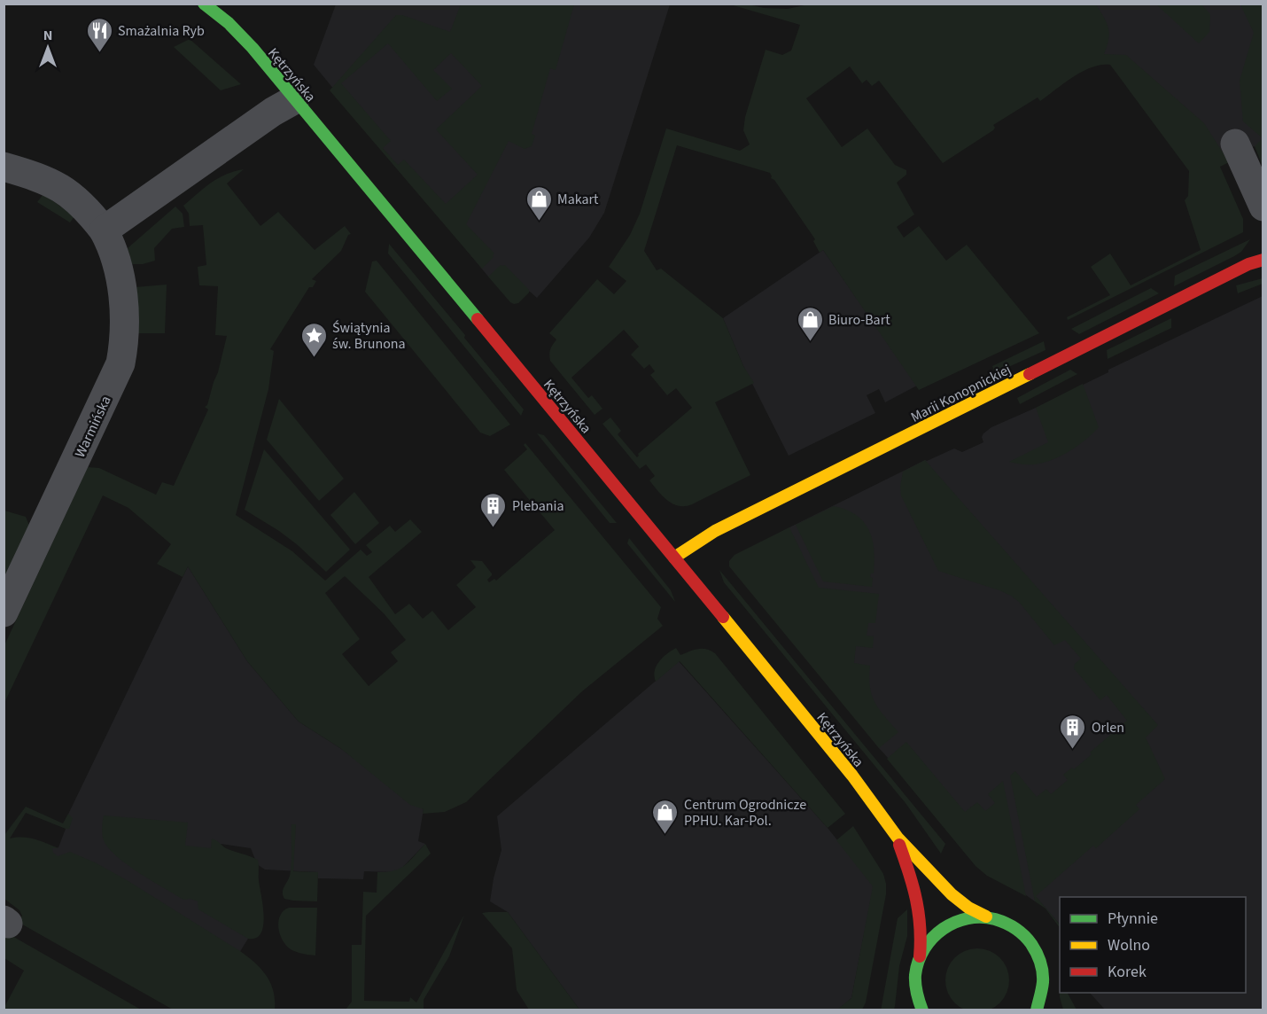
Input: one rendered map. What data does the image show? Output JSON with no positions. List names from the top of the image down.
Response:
{
  "streets": {
    "street": ["Kętrzyńska", "Marii Konopnickiej", "Warmińska"]
  },
  "crossings": [
    ["Kętrzyńska", "Marii Konopnickiej"]
  ],
  "places": {
    "restaurant": ["Smażalnia Ryb"],
    "shop": ["Makart", "Biuro-Bart", "Centrum Ogrodnicze PPHU. Kar-Pol."],
    "place": ["Świątynia św. Brunona"],
    "building": ["Plebania", "Orlen"]
  },
  "legend": ["Płynnie", "Wolno", "Korek"],
  "north": "top"
}
